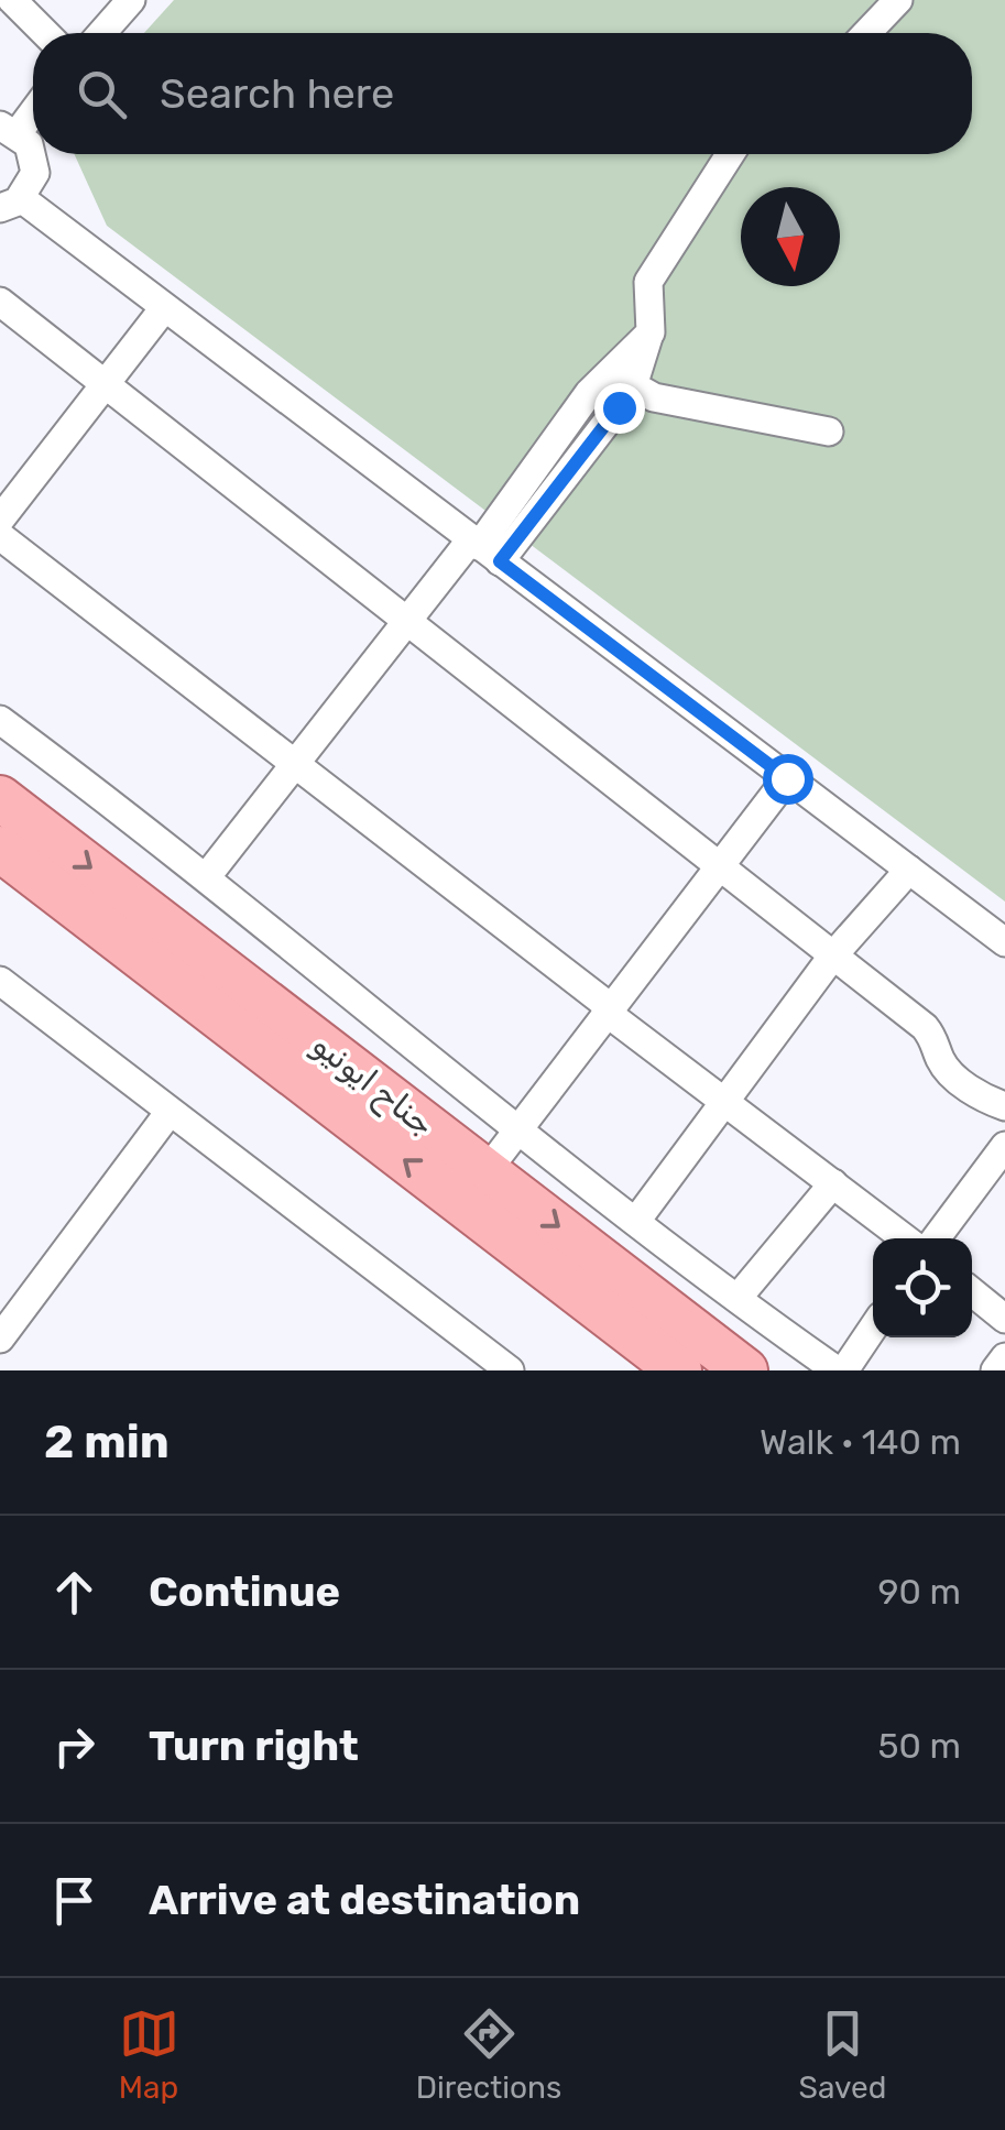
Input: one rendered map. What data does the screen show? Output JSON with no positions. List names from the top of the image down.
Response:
{
  "streets": {
    "main road": ["جناح ایونیو"]
  },
  "north": "bottom",
  "page": {
    "search": "Search here",
    "heading": ["2 min", "Walk · 140 m"],
    "list": [
      ["Continue", "90 m"],
      ["Turn right", "50 m"],
      "Arrive at destination"
    ],
    "nav": ["Map", "Directions", "Saved"]
  }
}
